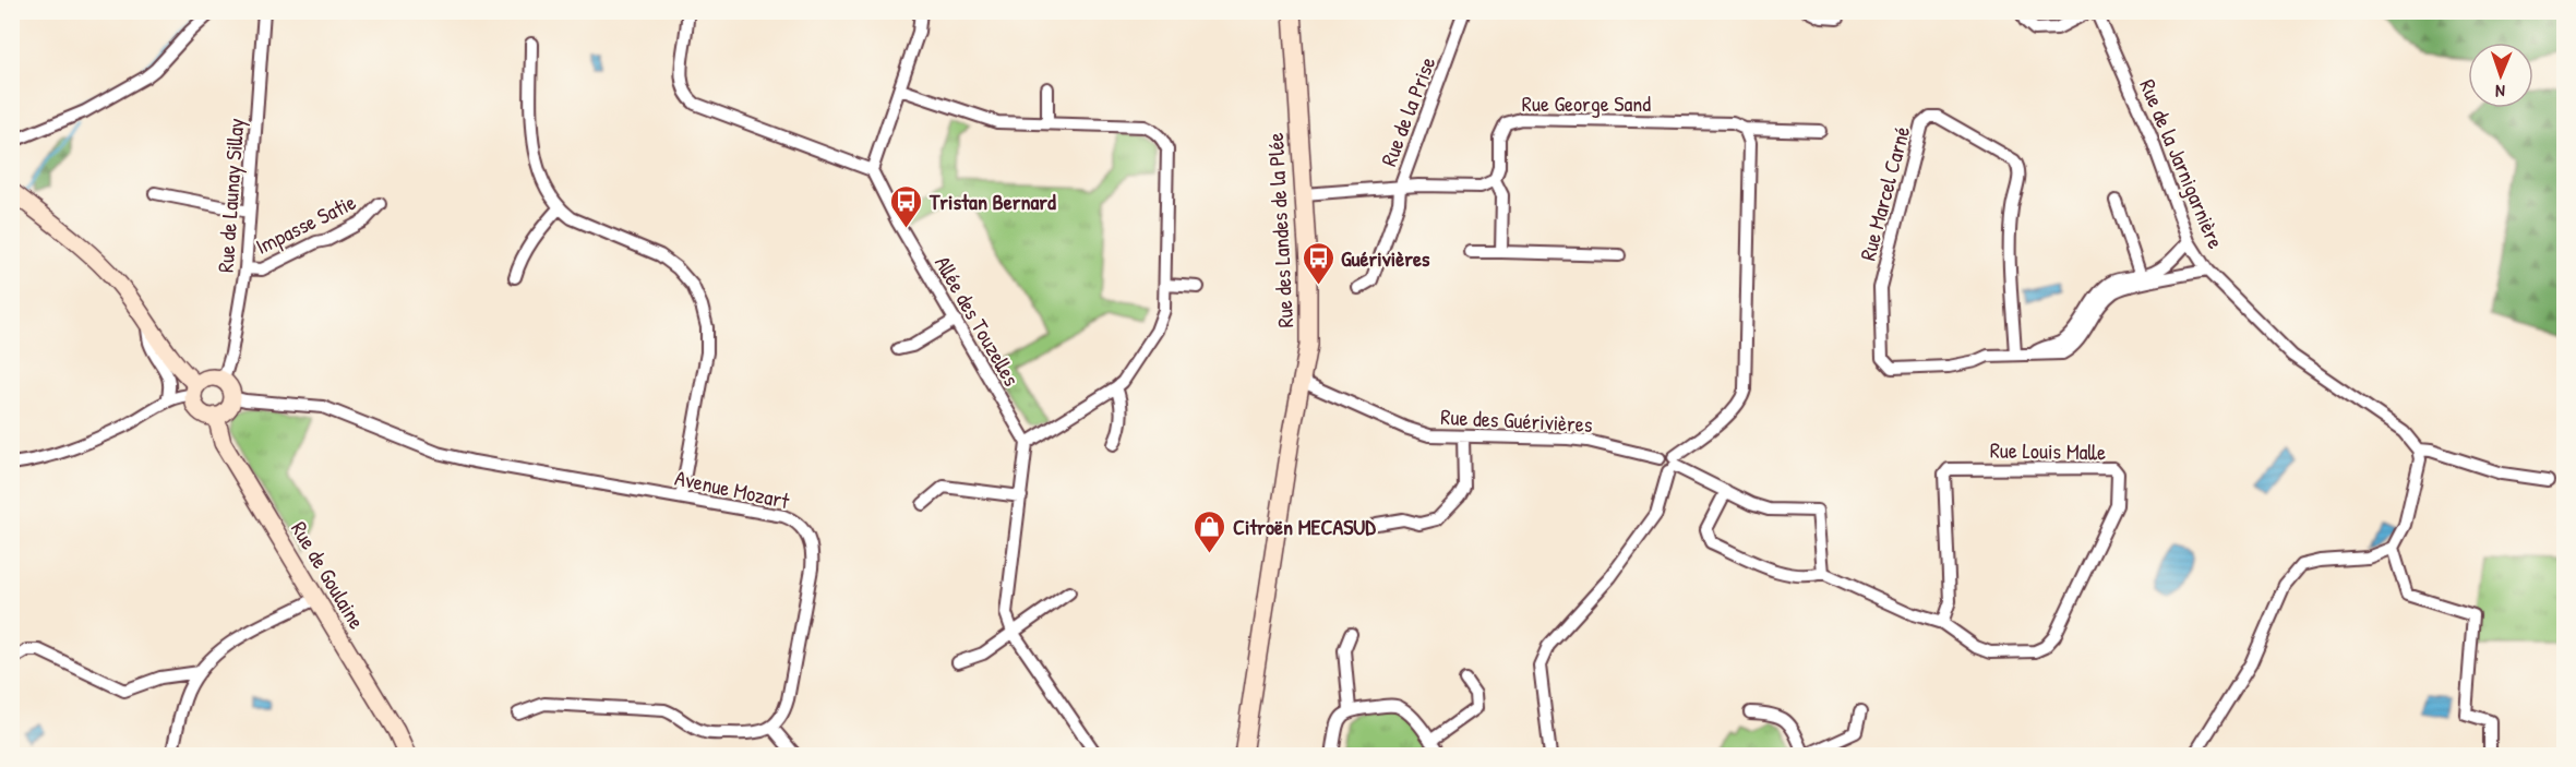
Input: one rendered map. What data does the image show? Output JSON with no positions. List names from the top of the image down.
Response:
{
  "streets": {
    "street": [
      "Rue George Sand",
      "Rue de la Prise",
      "Rue de la Jarnigarnière",
      "Rue Marcel Carné",
      "Rue de Launay Sillay",
      "Impasse Satie",
      "Rue des Landes de la Plée",
      "Allée des Touzelles",
      "Rue des Guérivières",
      "Rue Louis Malle",
      "Avenue Mozart",
      "Rue de Goulaine"
    ]
  },
  "crossings": [
    ["Rue de la Prise", "Rue des Landes de la Plée"],
    ["Rue de la Jarnigarnière", "Rue Marcel Carné"],
    ["Rue de Launay Sillay", "Impasse Satie"],
    ["Rue de Launay Sillay", "Avenue Mozart"],
    ["Rue de Launay Sillay", "Rue de Goulaine"],
    ["Rue des Landes de la Plée", "Rue des Guérivières"],
    ["Avenue Mozart", "Rue de Goulaine"]
  ],
  "places": {
    "bus stop": ["Tristan Bernard", "Guérivières"],
    "shop": ["Citroën MECASUD"]
  },
  "north": "bottom"
}
